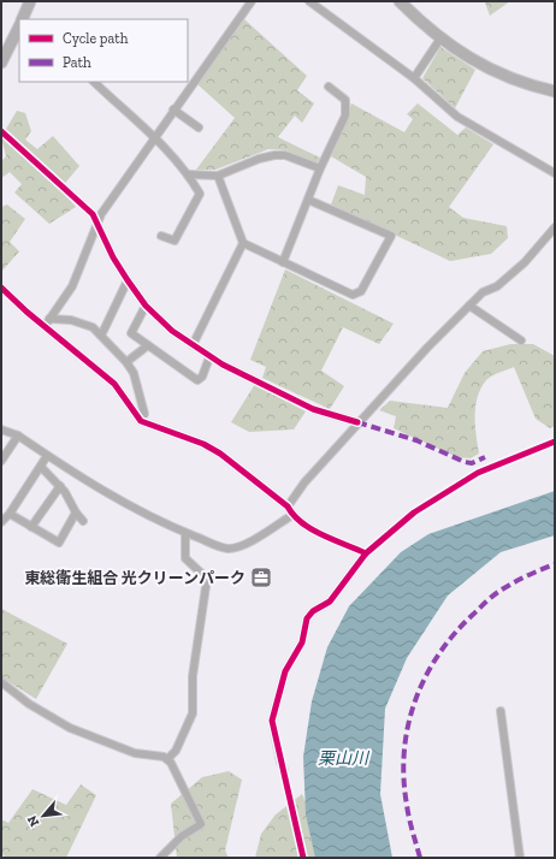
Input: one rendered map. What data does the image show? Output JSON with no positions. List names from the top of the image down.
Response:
{
  "water": ["栗山川"],
  "places": {
    "office": ["東総衛生組合 光クリーンパーク"]
  },
  "legend": ["Cycle path", "Path"],
  "north": "bottom left"
}
